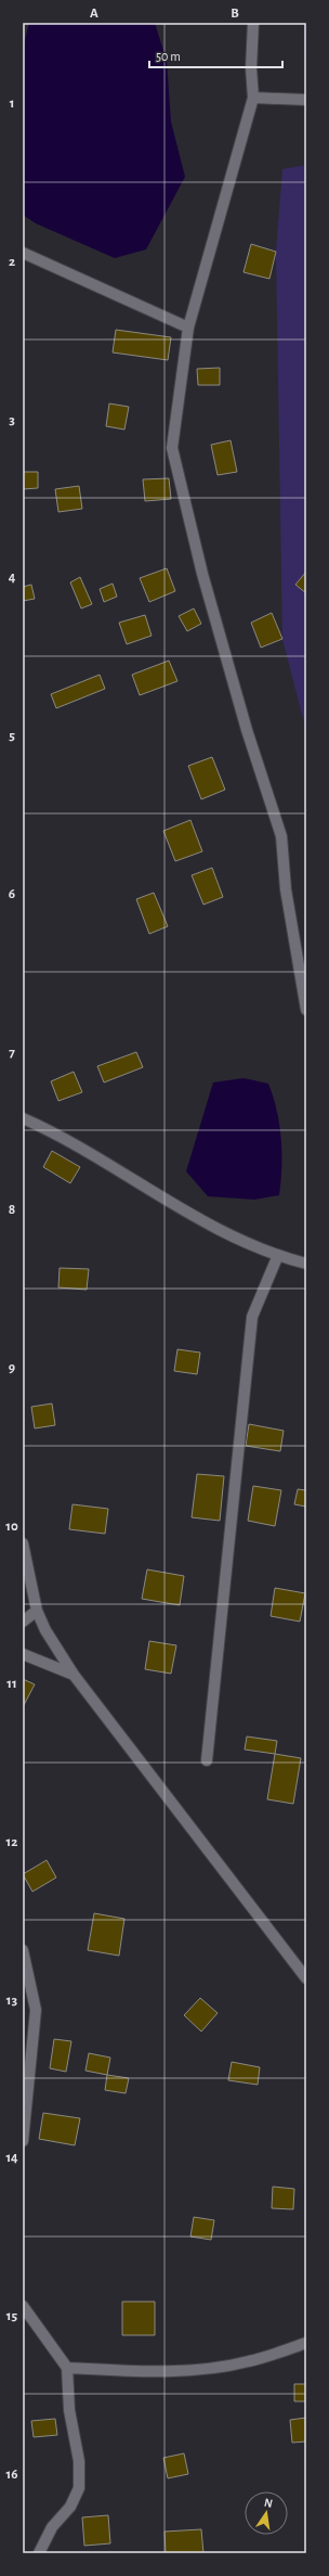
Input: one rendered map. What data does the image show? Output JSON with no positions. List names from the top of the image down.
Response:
{
  "scale_bar": "50 m",
  "north": "top",
  "grid": {
    "columns": ["A", "B"],
    "rows": [
      "1",
      "2",
      "3",
      "4",
      "5",
      "6",
      "7",
      "8",
      "9",
      "10",
      "11",
      "12",
      "13",
      "14",
      "15",
      "16"
    ]
  }
}
